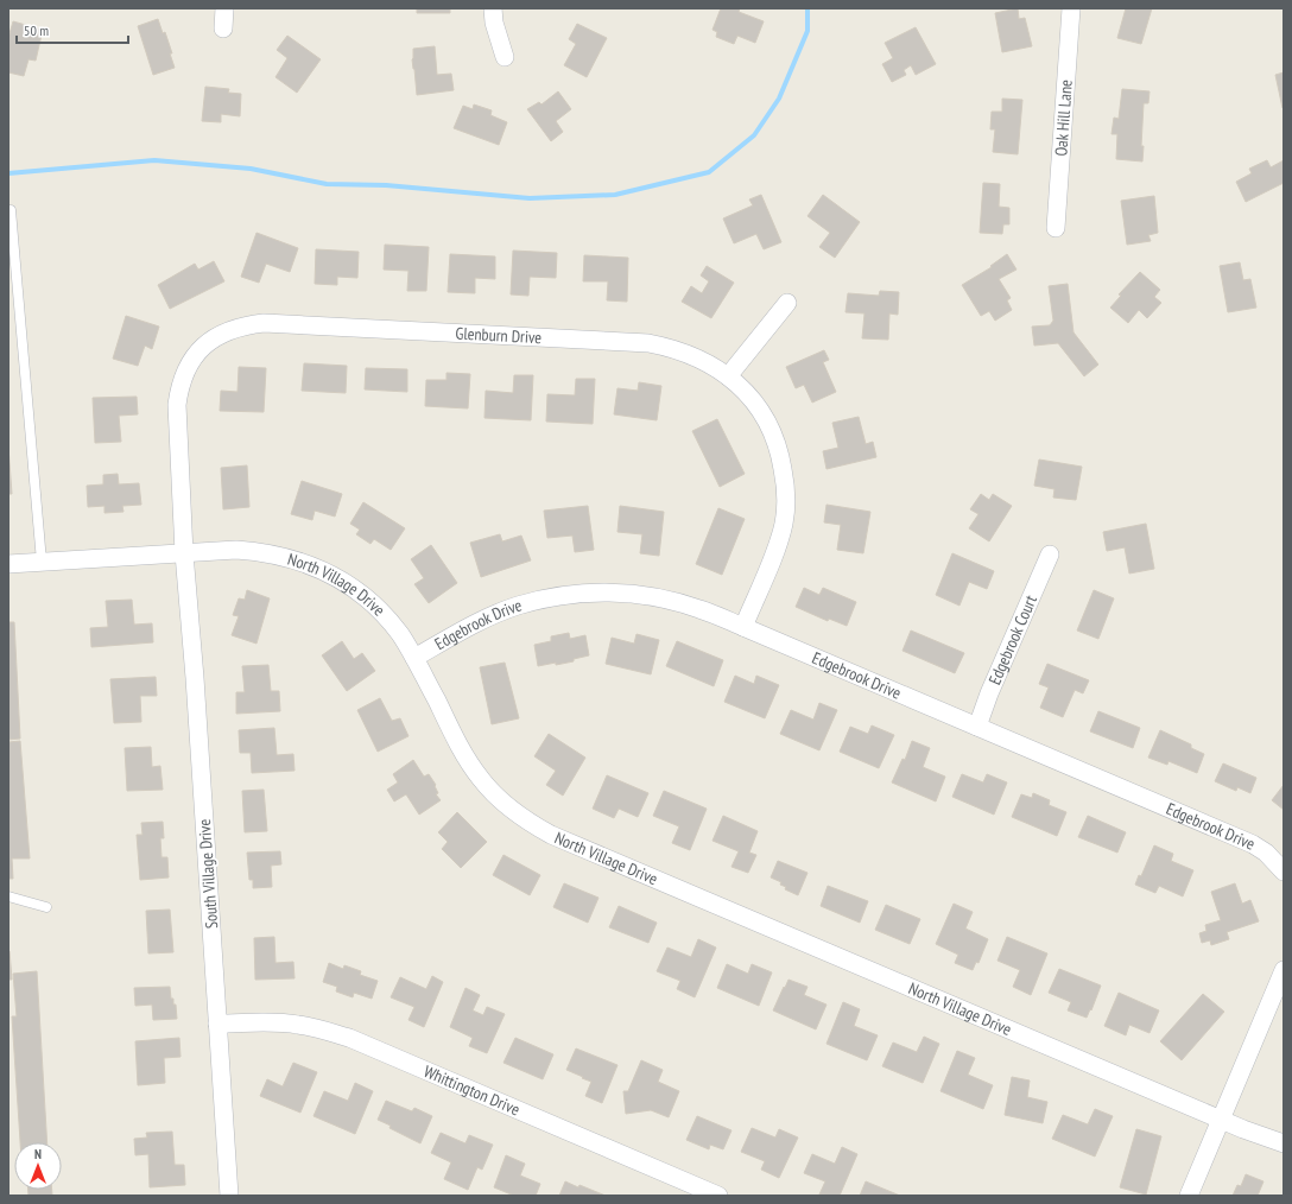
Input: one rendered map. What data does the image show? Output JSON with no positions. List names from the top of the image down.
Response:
{
  "streets": {
    "street": [
      "Oak Hill Lane",
      "Glenburn Drive",
      "North Village Drive",
      "Edgebrook Drive",
      "Edgebrook Court",
      "South Village Drive",
      "Whittington Drive"
    ]
  },
  "crossings": [
    ["Glenburn Drive", "North Village Drive"],
    ["Glenburn Drive", "Edgebrook Drive"],
    ["Glenburn Drive", "South Village Drive"],
    ["North Village Drive", "Edgebrook Drive"],
    ["North Village Drive", "South Village Drive"],
    ["Edgebrook Drive", "Edgebrook Court"],
    ["South Village Drive", "Whittington Drive"]
  ],
  "scale_bar": "50 m",
  "north": "top"
}
